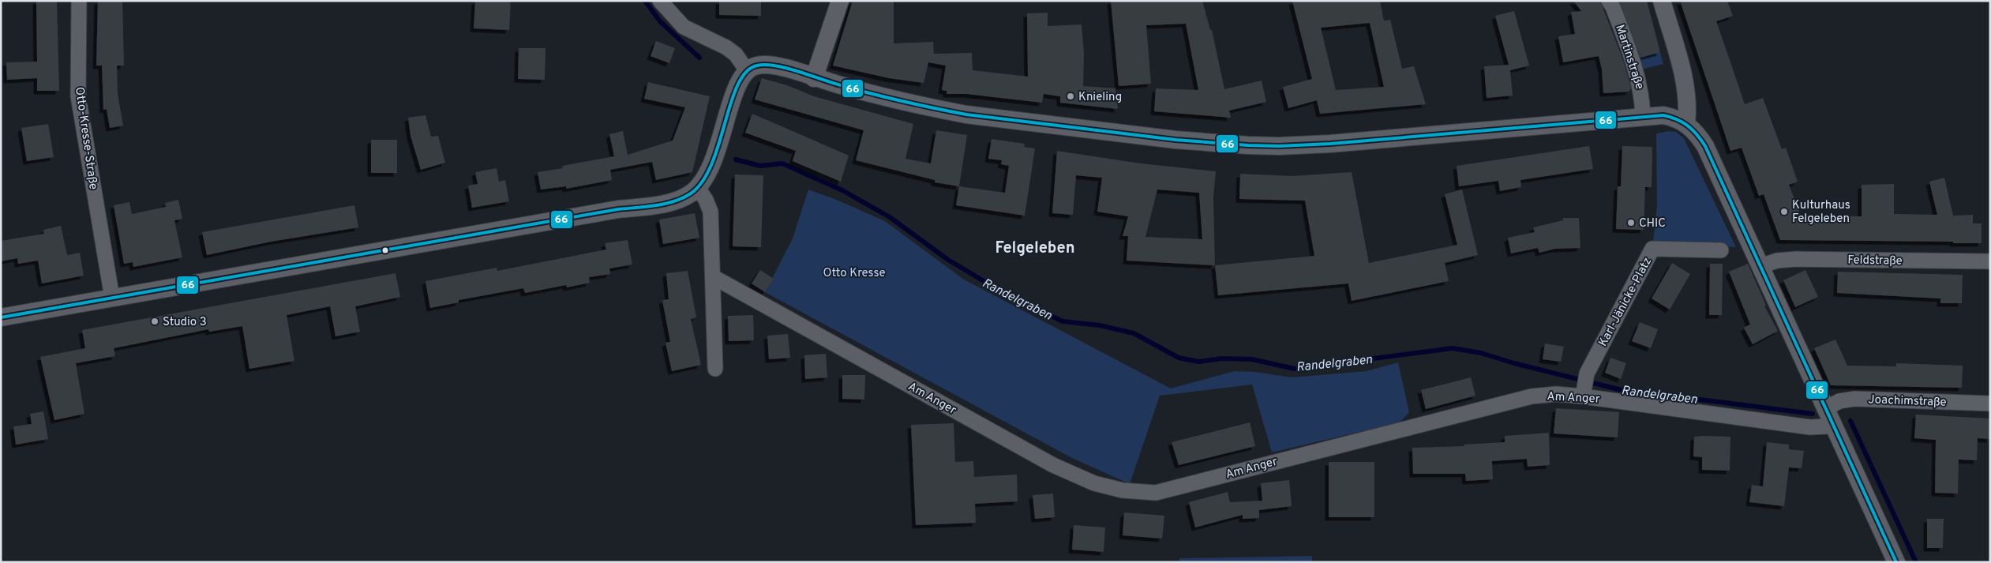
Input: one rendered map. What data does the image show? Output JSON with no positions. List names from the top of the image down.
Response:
{
  "streets": {
    "street": [
      "Martinstraße",
      "Otto-Kresse-Straße",
      "Feldstraße",
      "Karl-Jänicke-Platz",
      "Am Anger",
      "Joachimstraße"
    ]
  },
  "crossings": [
    ["Karl-Jänicke-Platz", "Am Anger"],
    ["Am Anger", "Joachimstraße"]
  ],
  "districts": ["Felgeleben"],
  "water": ["Randelgraben"],
  "parks": ["Otto Kresse"],
  "places": [
    "Knieling",
    "Kulturhaus Felgeleben",
    "CHIC",
    "Studio 3"
  ],
  "lines": ["transit line 66"]
}
